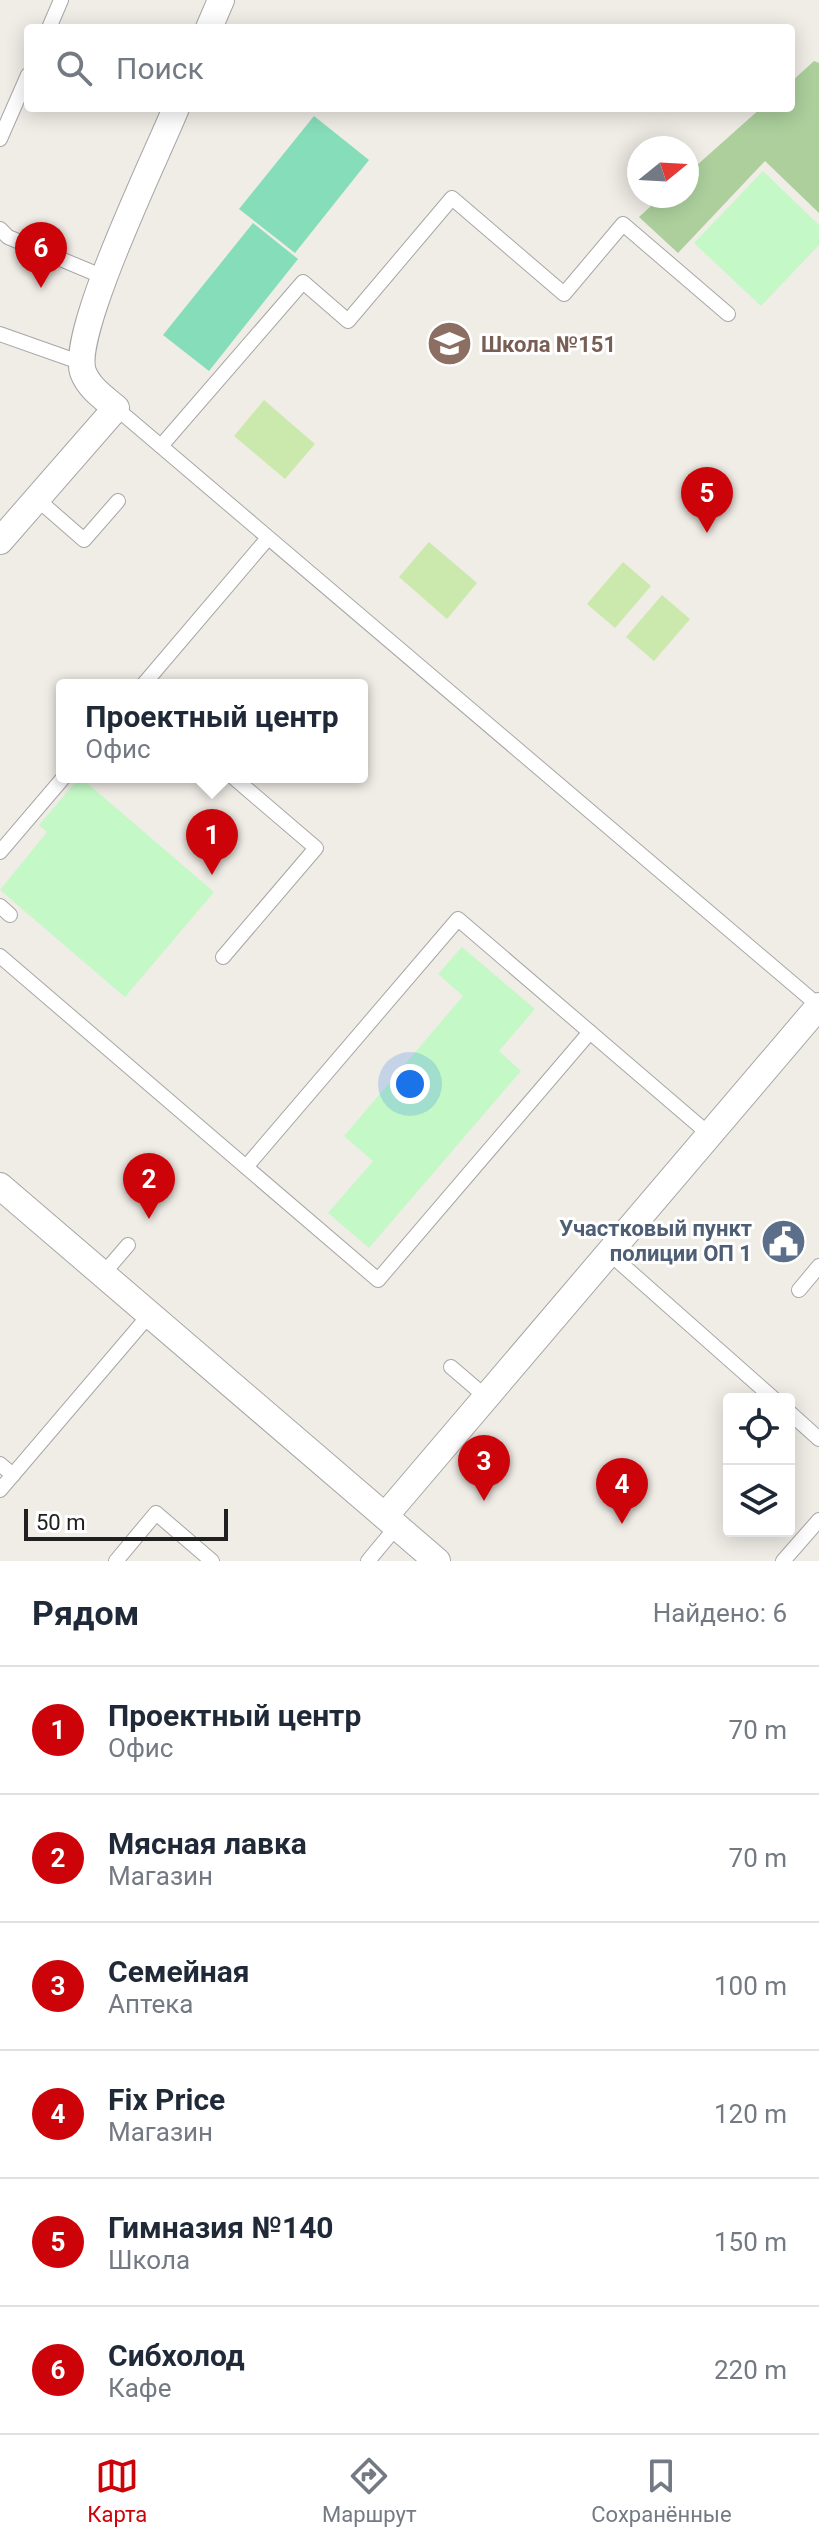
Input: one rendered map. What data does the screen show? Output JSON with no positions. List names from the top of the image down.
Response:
{
  "places": {
    "school or university": ["Школа №151"],
    "public building": ["Участковый пункт полиции ОП 1"]
  },
  "scale_bar": "50 m",
  "north": "right",
  "page": {
    "search": "Поиск",
    "pins": [
      "6",
      "5",
      "1",
      "2",
      "3",
      "4"
    ],
    "popup": ["Проектный центр", "Офис"],
    "scale": "50 m",
    "heading": ["Рядом", "Найдено: 6"],
    "list": [
      {
        "mark": "1",
        "name": "Проектный центр",
        "note": "Офис",
        "value": "70 m"
      },
      {
        "mark": "2",
        "name": "Мясная лавка",
        "note": "Магазин",
        "value": "70 m"
      },
      {
        "mark": "3",
        "name": "Семейная",
        "note": "Аптека",
        "value": "100 m"
      },
      {
        "mark": "4",
        "name": "Fix Price",
        "note": "Магазин",
        "value": "120 m"
      },
      {
        "mark": "5",
        "name": "Гимназия №140",
        "note": "Школа",
        "value": "150 m"
      },
      {
        "mark": "6",
        "name": "Сибхолод",
        "note": "Кафе",
        "value": "220 m"
      }
    ],
    "nav": ["Карта", "Маршрут", "Сохранённые"]
  }
}
